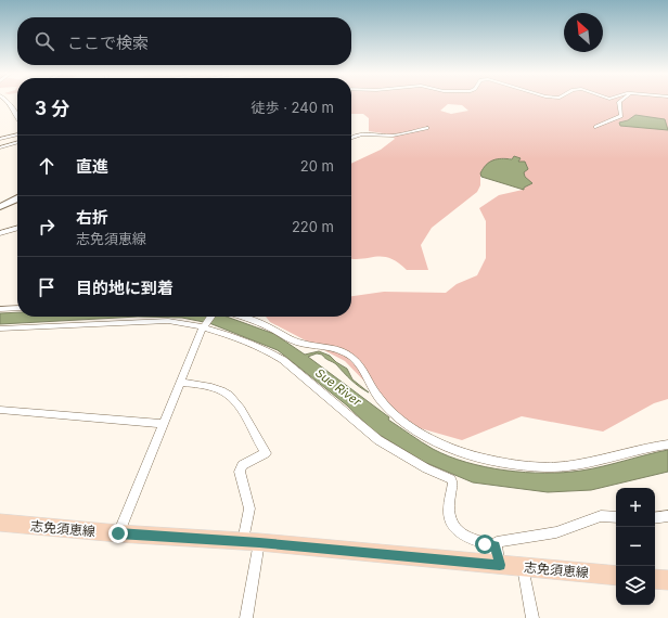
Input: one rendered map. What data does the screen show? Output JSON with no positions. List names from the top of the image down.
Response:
{
  "streets": {
    "main road": ["志免須恵線"]
  },
  "water": ["Sue River"],
  "north": "top left",
  "page": {
    "search": "ここで検索",
    "heading": ["3 分", "徒歩 · 240 m"],
    "list": [
      ["直進", "20 m"],
      ["右折", "志免須恵線", "220 m"],
      "目的地に到着"
    ],
    "map_buttons": ["+", "−"]
  }
}
